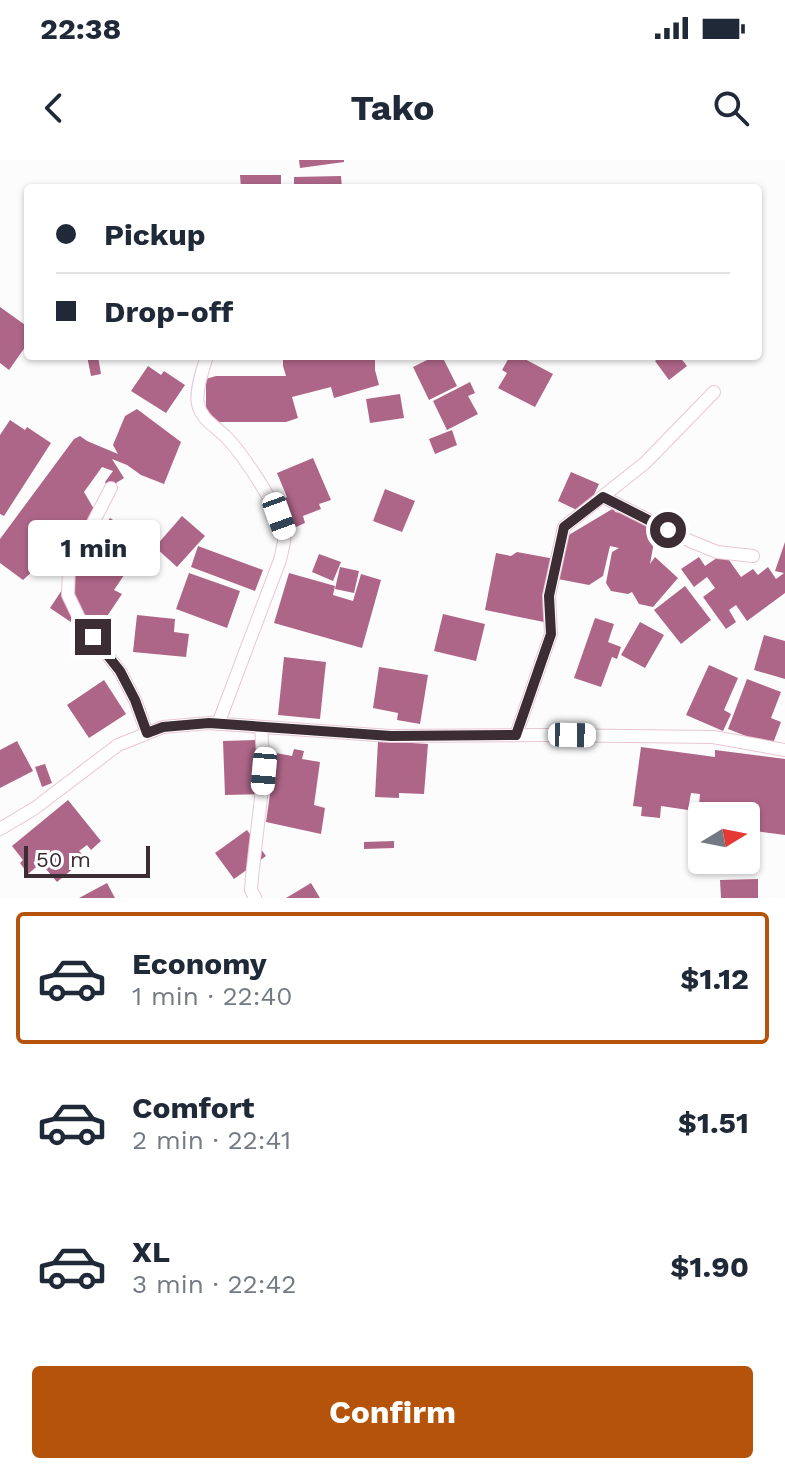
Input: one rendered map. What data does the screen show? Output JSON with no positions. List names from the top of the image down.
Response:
{
  "scale_bar": "50 m",
  "north": "right",
  "page": {
    "status": "22:38",
    "header": "Tako",
    "banner": ["Pickup", "Drop-off"],
    "bubble": "1 min",
    "scale": "50 m",
    "list": [
      {
        "name": "Economy",
        "note": "1 min · 22:40",
        "value": "$1.12"
      },
      {
        "name": "Comfort",
        "note": "2 min · 22:41",
        "value": "$1.51"
      },
      {
        "name": "XL",
        "note": "3 min · 22:42",
        "value": "$1.90"
      }
    ],
    "buttons": "Confirm"
  }
}
